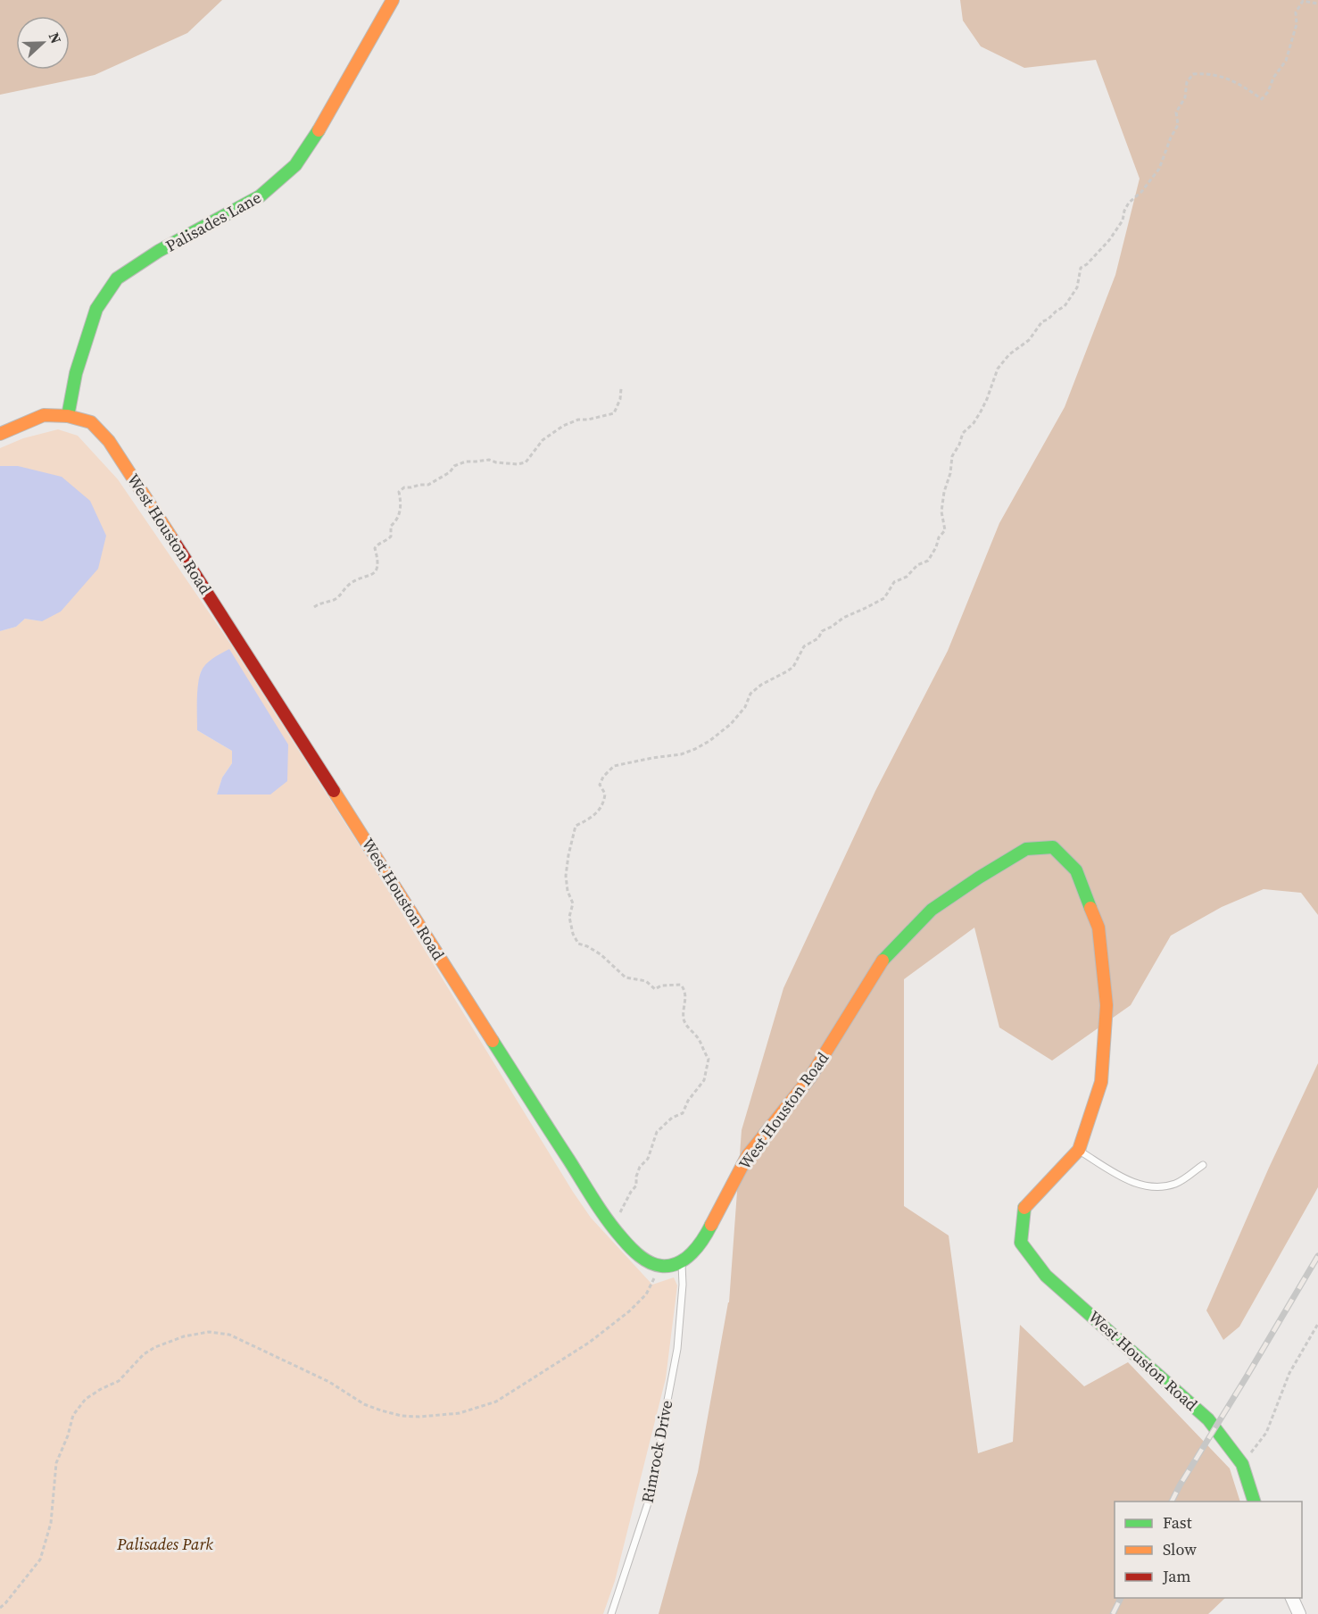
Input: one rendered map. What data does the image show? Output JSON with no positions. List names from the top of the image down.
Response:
{
  "streets": {
    "street": ["Palisades Lane", "West Houston Road"],
    "lane": ["Rimrock Drive"]
  },
  "crossings": [
    ["Palisades Lane", "West Houston Road"],
    ["West Houston Road", "Rimrock Drive"]
  ],
  "parks": ["Palisades Park"],
  "legend": ["Fast", "Slow", "Jam"],
  "north": "right"
}
